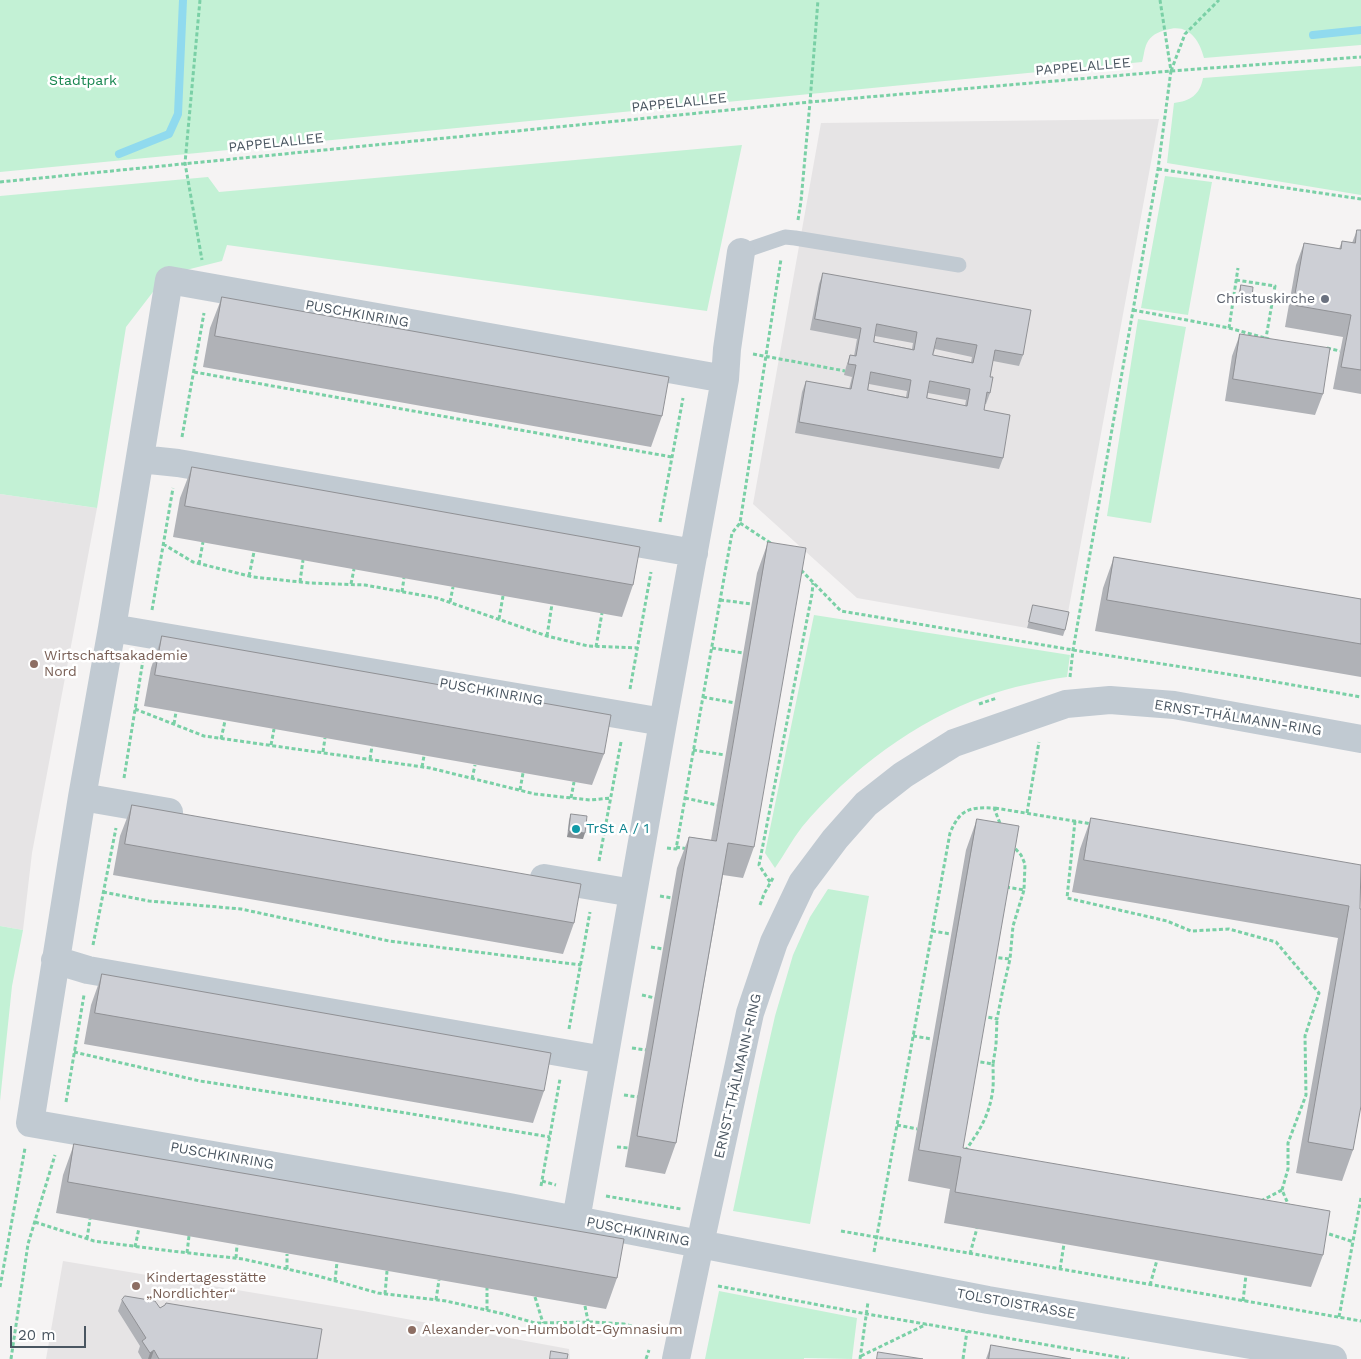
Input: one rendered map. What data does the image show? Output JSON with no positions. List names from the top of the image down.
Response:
{
  "streets": {
    "street": ["PUSCHKINRING", "ERNST-THÄLMANN-RING", "TOLSTOISTRASSE"],
    "path": ["PAPPELALLEE"]
  },
  "crossings": [
    ["PUSCHKINRING", "ERNST-THÄLMANN-RING"],
    ["PUSCHKINRING", "TOLSTOISTRASSE"],
    ["ERNST-THÄLMANN-RING", "TOLSTOISTRASSE"]
  ],
  "parks": ["Stadtpark"],
  "places": [
    "Christuskirche",
    "Wirtschaftsakademie Nord",
    "TrSt A / 1",
    "Kindertagesstätte „Nordlichter“",
    "Alexander-von-Humboldt-Gymnasium"
  ],
  "scale_bar": "20 m"
}
